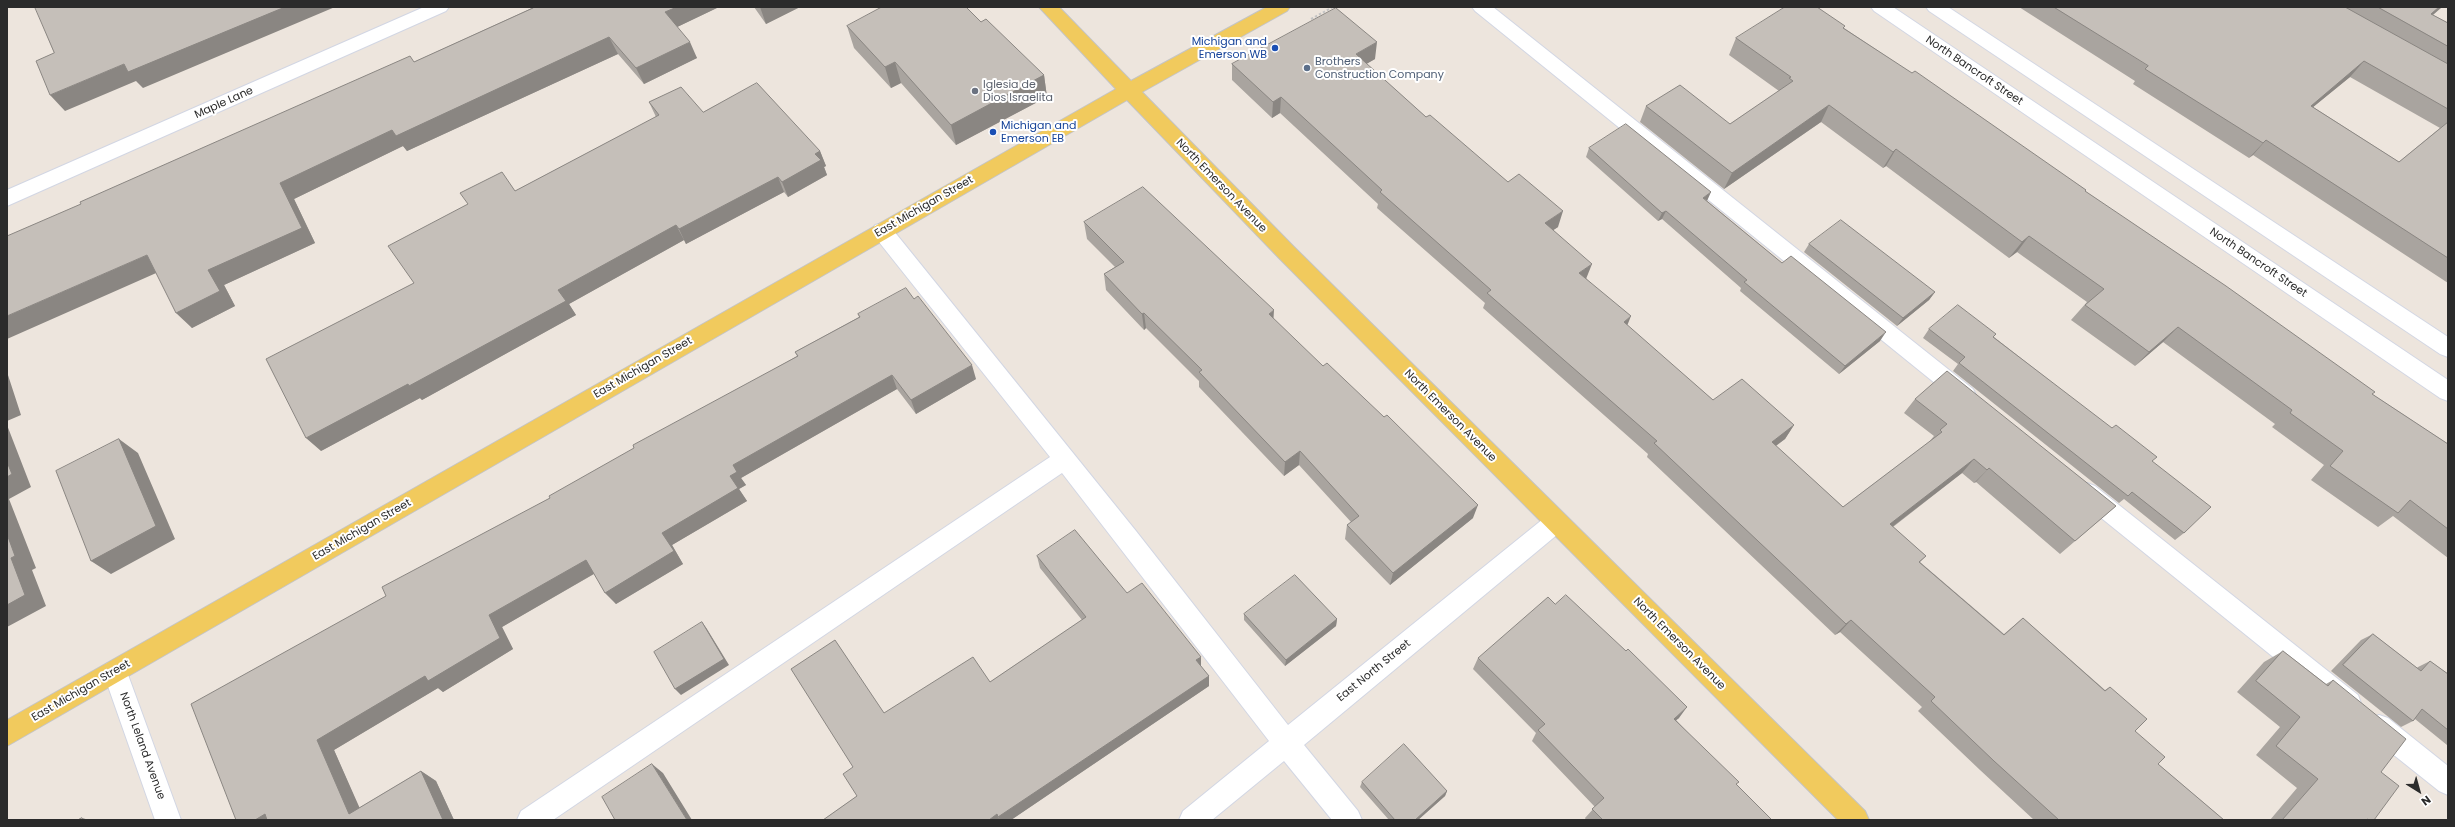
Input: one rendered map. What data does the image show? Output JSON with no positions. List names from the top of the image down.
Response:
{
  "streets": {
    "main road": ["North Emerson Avenue", "East Michigan Street"],
    "street": [
      "North Bancroft Street",
      "Maple Lane",
      "East North Street",
      "North Leland Avenue"
    ]
  },
  "crossings": [
    ["North Emerson Avenue", "East Michigan Street"],
    ["North Emerson Avenue", "East North Street"],
    ["East Michigan Street", "North Leland Avenue"]
  ],
  "places": [
    "Michigan and Emerson WB",
    "Brothers Construction Company",
    "Iglesia de Dios Israelita",
    "Michigan and Emerson EB"
  ],
  "north": "bottom right"
}
